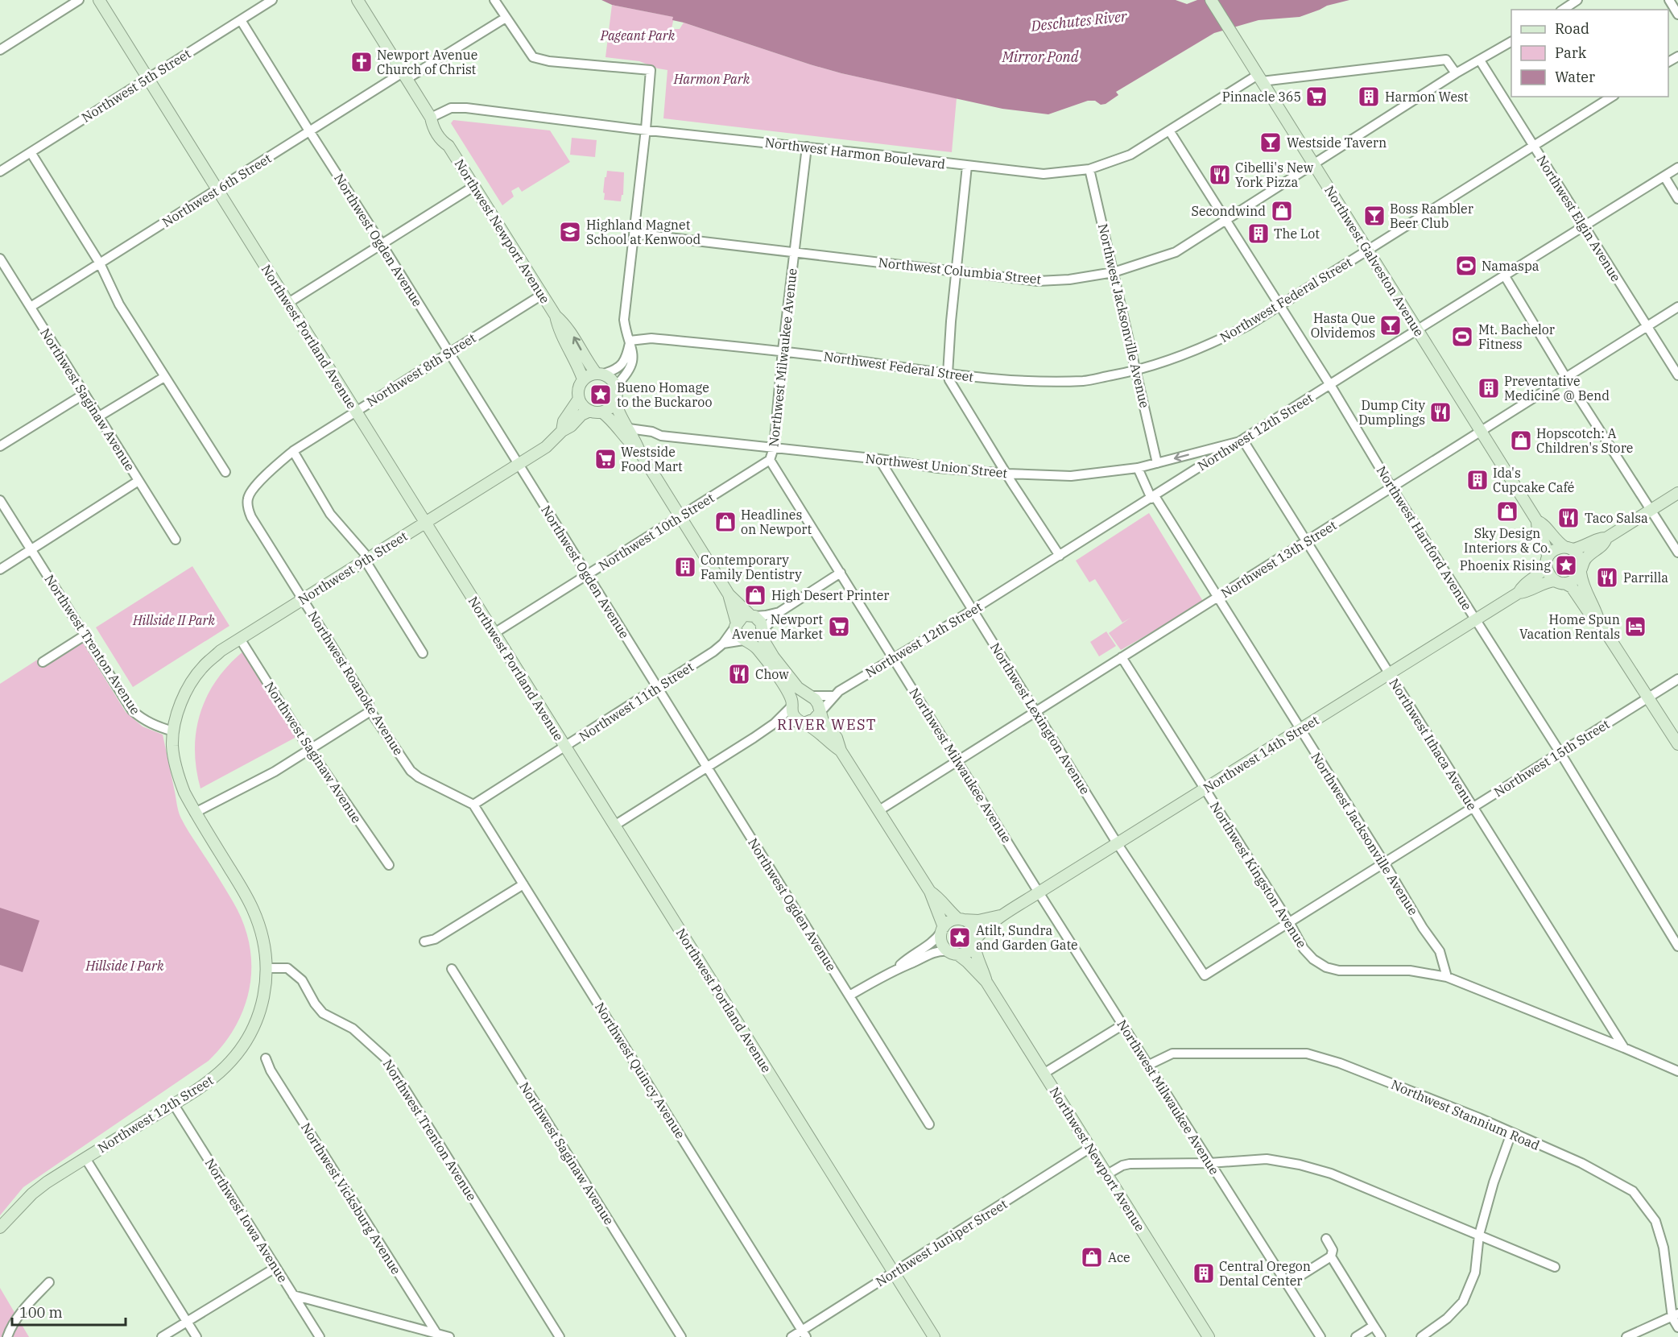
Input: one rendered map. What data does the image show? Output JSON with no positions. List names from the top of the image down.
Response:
{
  "streets": {
    "street": [
      "Northwest 5th Street",
      "Northwest Harmon Boulevard",
      "Northwest 6th Street",
      "Northwest Elgin Avenue",
      "Northwest Newport Avenue",
      "Northwest Ogden Avenue",
      "Northwest Galveston Avenue",
      "Northwest Columbia Street",
      "Northwest Federal Street",
      "Northwest Jacksonville Avenue",
      "Northwest Portland Avenue",
      "Northwest Milwaukee Avenue",
      "Northwest 8th Street",
      "Northwest Saginaw Avenue",
      "Northwest 12th Street",
      "Northwest Union Street",
      "Northwest 10th Street",
      "Northwest Hartford Avenue",
      "Northwest 13th Street",
      "Northwest 9th Street",
      "Northwest Trenton Avenue",
      "Northwest Roanoke Avenue",
      "Northwest 11th Street",
      "Northwest Lexington Avenue",
      "Northwest Ithaca Avenue",
      "Northwest 14th Street",
      "Northwest 15th Street",
      "Northwest Kingston Avenue",
      "Northwest Quincy Avenue",
      "Northwest Stannium Road",
      "Northwest Vicksburg Avenue",
      "Northwest Iowa Avenue",
      "Northwest Juniper Street"
    ]
  },
  "crossings": [
    ["Northwest 5th Street", "Northwest Ogden Avenue"],
    ["Northwest 5th Street", "Northwest Portland Avenue"],
    ["Northwest Harmon Boulevard", "Northwest Newport Avenue"],
    ["Northwest Harmon Boulevard", "Northwest Galveston Avenue"],
    ["Northwest Harmon Boulevard", "Northwest Columbia Street"],
    ["Northwest Harmon Boulevard", "Northwest Jacksonville Avenue"],
    ["Northwest Harmon Boulevard", "Northwest Milwaukee Avenue"],
    ["Northwest Harmon Boulevard", "Northwest Hartford Avenue"],
    ["Northwest 6th Street", "Northwest Newport Avenue"],
    ["Northwest 6th Street", "Northwest Ogden Avenue"],
    ["Northwest 6th Street", "Northwest Portland Avenue"],
    ["Northwest 6th Street", "Northwest Saginaw Avenue"],
    ["Northwest Elgin Avenue", "Northwest Columbia Street"],
    ["Northwest Elgin Avenue", "Northwest Federal Street"],
    ["Northwest Elgin Avenue", "Northwest 12th Street"],
    ["Northwest Elgin Avenue", "Northwest 13th Street"],
    ["Northwest Newport Avenue", "Northwest 8th Street"],
    ["Northwest Newport Avenue", "Northwest 9th Street"],
    ["Northwest Newport Avenue", "Northwest 14th Street"],
    ["Northwest Newport Avenue", "Northwest Juniper Street"],
    ["Northwest Ogden Avenue", "Northwest 8th Street"],
    ["Northwest Ogden Avenue", "Northwest 10th Street"],
    ["Northwest Ogden Avenue", "Northwest 9th Street"],
    ["Northwest Ogden Avenue", "Northwest 11th Street"],
    ["Northwest Galveston Avenue", "Northwest Columbia Street"],
    ["Northwest Galveston Avenue", "Northwest Federal Street"],
    ["Northwest Galveston Avenue", "Northwest 12th Street"],
    ["Northwest Galveston Avenue", "Northwest 13th Street"],
    ["Northwest Galveston Avenue", "Northwest 14th Street"],
    ["Northwest Columbia Street", "Northwest Jacksonville Avenue"],
    ["Northwest Columbia Street", "Northwest Milwaukee Avenue"],
    ["Northwest Columbia Street", "Northwest Hartford Avenue"],
    ["Northwest Federal Street", "Northwest Jacksonville Avenue"],
    ["Northwest Federal Street", "Northwest Milwaukee Avenue"],
    ["Northwest Federal Street", "Northwest Hartford Avenue"],
    ["Northwest Jacksonville Avenue", "Northwest 12th Street"],
    ["Northwest Jacksonville Avenue", "Northwest Union Street"],
    ["Northwest Jacksonville Avenue", "Northwest 13th Street"],
    ["Northwest Jacksonville Avenue", "Northwest 14th Street"],
    ["Northwest Jacksonville Avenue", "Northwest 15th Street"],
    ["Northwest Jacksonville Avenue", "Northwest Kingston Avenue"],
    ["Northwest Portland Avenue", "Northwest 8th Street"],
    ["Northwest Portland Avenue", "Northwest 10th Street"],
    ["Northwest Portland Avenue", "Northwest 9th Street"],
    ["Northwest Portland Avenue", "Northwest 11th Street"],
    ["Northwest Portland Avenue", "Northwest Juniper Street"],
    ["Northwest Milwaukee Avenue", "Northwest 12th Street"],
    ["Northwest Milwaukee Avenue", "Northwest Union Street"],
    ["Northwest Milwaukee Avenue", "Northwest 10th Street"],
    ["Northwest Milwaukee Avenue", "Northwest 13th Street"],
    ["Northwest Milwaukee Avenue", "Northwest 14th Street"],
    ["Northwest Milwaukee Avenue", "Northwest Stannium Road"],
    ["Northwest 8th Street", "Northwest Roanoke Avenue"],
    ["Northwest Saginaw Avenue", "Northwest 9th Street"],
    ["Northwest 12th Street", "Northwest Union Street"],
    ["Northwest 12th Street", "Northwest Hartford Avenue"],
    ["Northwest 12th Street", "Northwest Trenton Avenue"],
    ["Northwest 12th Street", "Northwest Lexington Avenue"],
    ["Northwest 12th Street", "Northwest Ithaca Avenue"],
    ["Northwest 12th Street", "Northwest Iowa Avenue"],
    ["Northwest Union Street", "Northwest Lexington Avenue"],
    ["Northwest Union Street", "Northwest Ithaca Avenue"],
    ["Northwest Hartford Avenue", "Northwest 13th Street"],
    ["Northwest Hartford Avenue", "Northwest 14th Street"],
    ["Northwest Hartford Avenue", "Northwest 15th Street"],
    ["Northwest 13th Street", "Northwest Lexington Avenue"],
    ["Northwest 13th Street", "Northwest Ithaca Avenue"],
    ["Northwest 13th Street", "Northwest Kingston Avenue"],
    ["Northwest 9th Street", "Northwest Trenton Avenue"],
    ["Northwest 9th Street", "Northwest Roanoke Avenue"],
    ["Northwest Roanoke Avenue", "Northwest 11th Street"],
    ["Northwest Roanoke Avenue", "Northwest Quincy Avenue"],
    ["Northwest 11th Street", "Northwest Quincy Avenue"],
    ["Northwest Lexington Avenue", "Northwest 14th Street"],
    ["Northwest Lexington Avenue", "Northwest 15th Street"],
    ["Northwest Ithaca Avenue", "Northwest 14th Street"],
    ["Northwest Ithaca Avenue", "Northwest 15th Street"],
    ["Northwest Ithaca Avenue", "Northwest Kingston Avenue"],
    ["Northwest 14th Street", "Northwest Kingston Avenue"],
    ["Northwest 15th Street", "Northwest Kingston Avenue"],
    ["Northwest Quincy Avenue", "Northwest Juniper Street"]
  ],
  "districts": ["RIVER WEST"],
  "water": ["Deschutes River", "Mirror Pond"],
  "parks": [
    "Pageant Park",
    "Harmon Park",
    "Hillside II Park",
    "Hillside I Park"
  ],
  "places": {
    "church": ["Newport Avenue Church of Christ"],
    "supermarket": ["Pinnacle 365", "Westside Food Mart", "Newport Avenue Market"],
    "building": [
      "Harmon West",
      "The Lot",
      "Preventative Medicine @ Bend",
      "Ida's Cupcake Café",
      "Contemporary Family Dentistry",
      "Central Oregon Dental Center"
    ],
    "bar": ["Westside Tavern", "Boss Rambler Beer Club", "Hasta Que Olvidemos"],
    "restaurant": [
      "Cibelli's New York Pizza",
      "Dump City Dumplings",
      "Taco Salsa",
      "Parrilla",
      "Chow"
    ],
    "shop": [
      "Secondwind",
      "Hopscotch: A Children's Store",
      "Sky Design Interiors & Co.",
      "Headlines on Newport",
      "High Desert Printer",
      "Ace"
    ],
    "school or university": ["Highland Magnet School at Kenwood"],
    "sports": ["Namaspa", "Mt. Bachelor Fitness"],
    "place": ["Bueno Homage to the Buckaroo", "Phoenix Rising", "Atilt, Sundra and Garden Gate"],
    "hotel": ["Home Spun Vacation Rentals"]
  },
  "legend": ["Road", "Park", "Water"],
  "scale_bar": "100 m"
}
